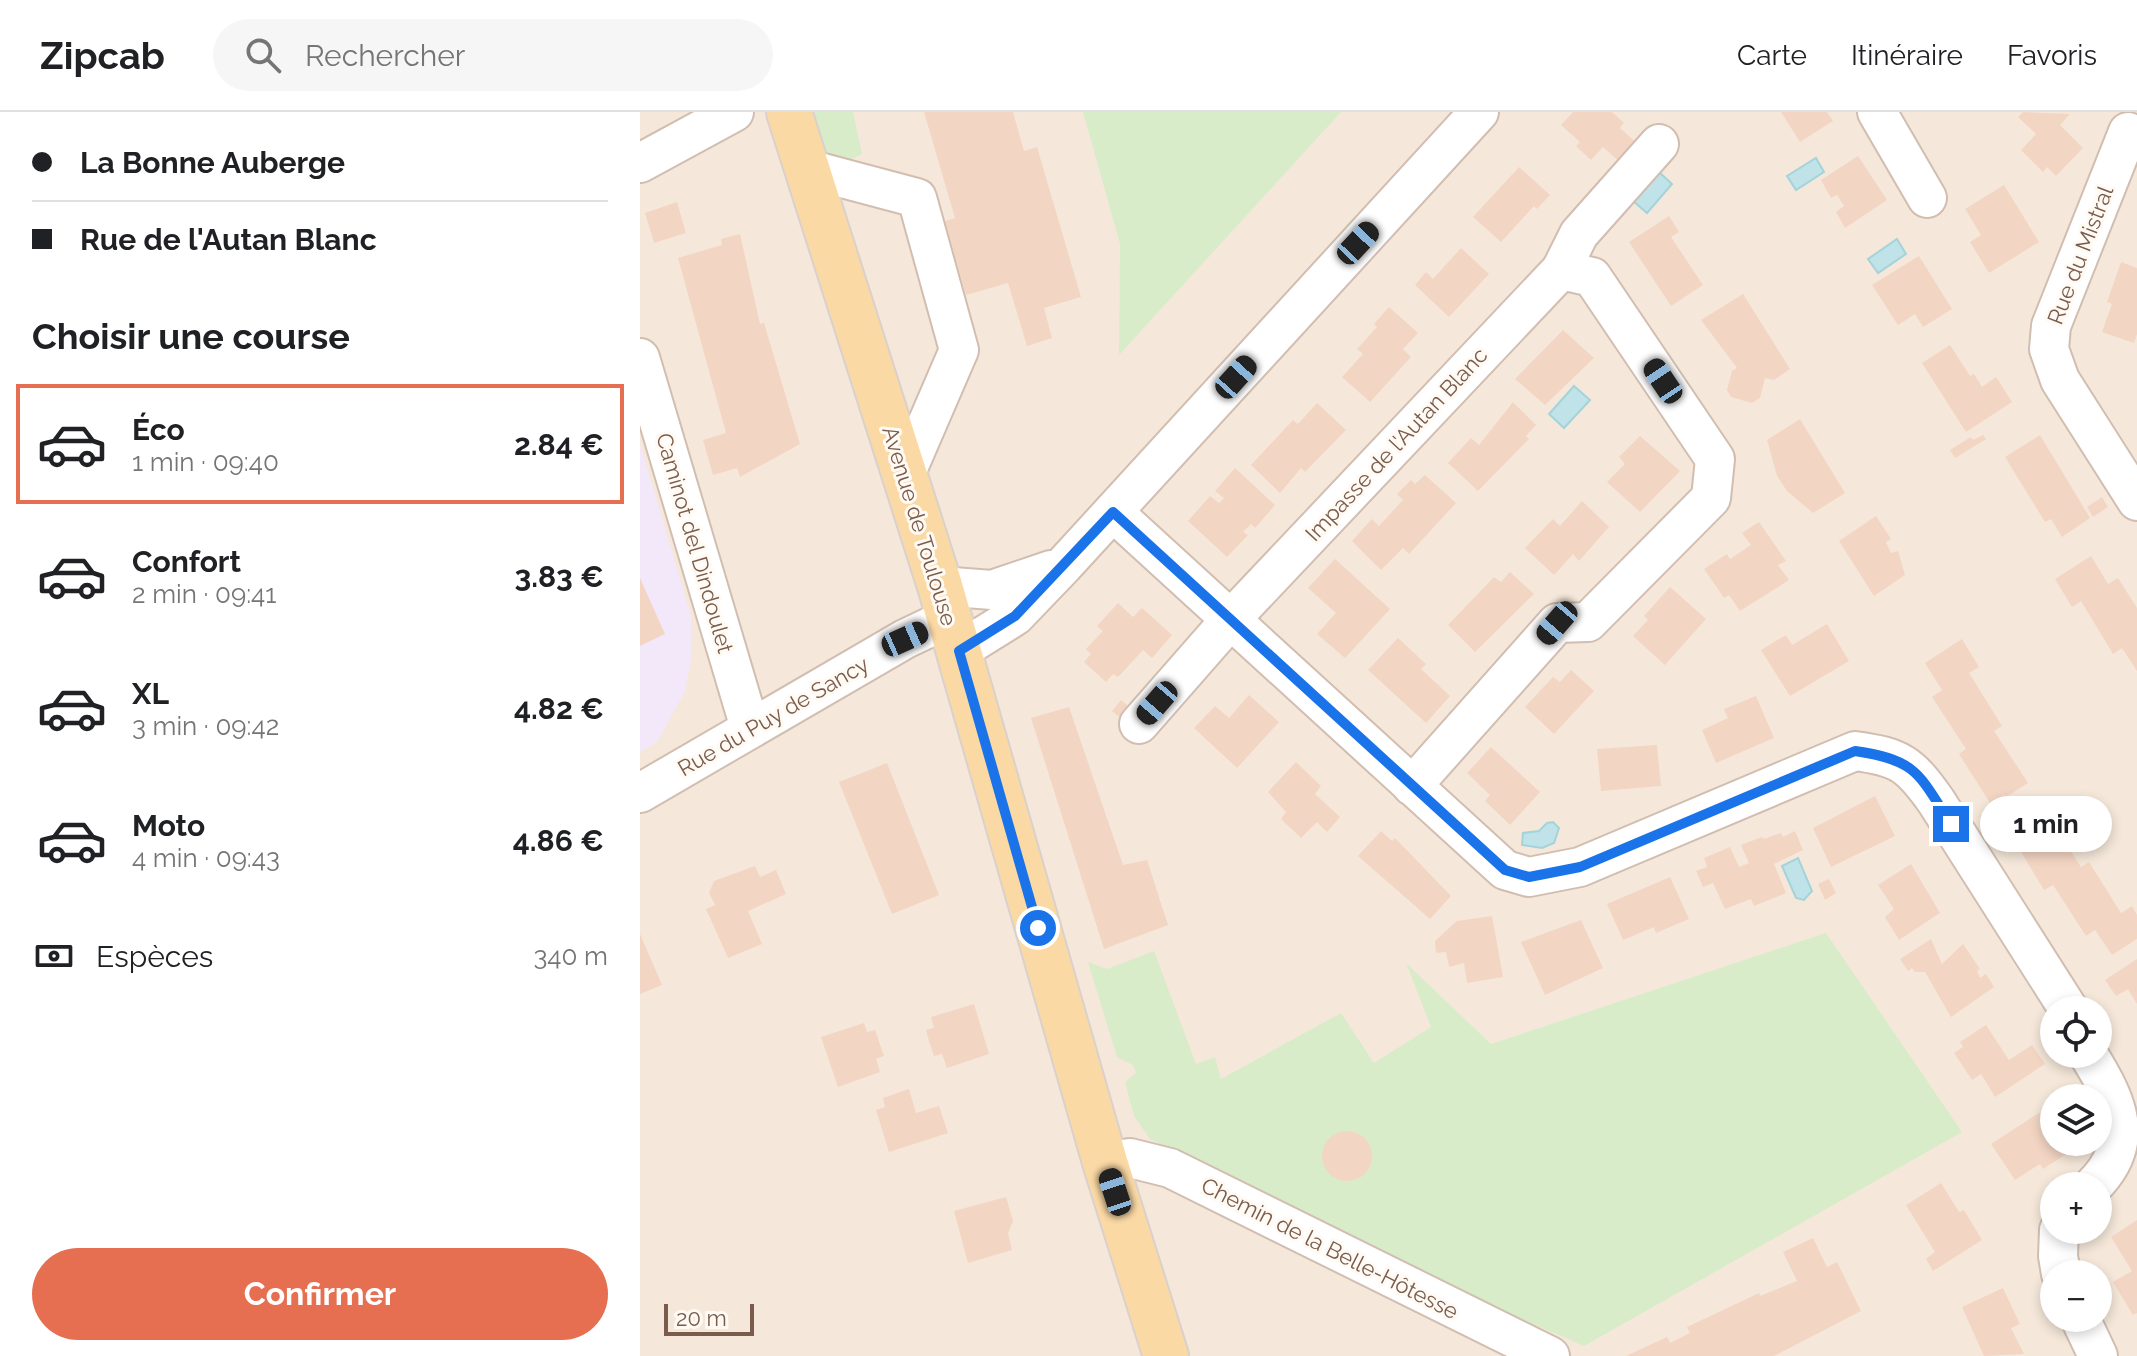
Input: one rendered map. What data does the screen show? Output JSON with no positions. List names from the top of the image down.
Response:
{
  "streets": {
    "main road": ["Avenue de Toulouse"],
    "street": [
      "Rue du Mistral",
      "Impasse de l'Autan Blanc",
      "Caminot del Dindoulet",
      "Rue du Puy de Sancy",
      "Chemin de la Belle-Hôtesse"
    ]
  },
  "crossings": [
    ["Avenue de Toulouse", "Rue du Puy de Sancy"],
    ["Avenue de Toulouse", "Chemin de la Belle-Hôtesse"],
    ["Caminot del Dindoulet", "Rue du Puy de Sancy"]
  ],
  "scale_bar": "20 m",
  "page": {
    "header": "Zipcab",
    "search": "Rechercher",
    "nav": ["Carte", "Itinéraire", "Favoris"],
    "banner": ["La Bonne Auberge", "Rue de l'Autan Blanc"],
    "heading": "Choisir une course",
    "list": [
      {
        "name": "Éco",
        "note": "1 min · 09:40",
        "value": "2.84 €"
      },
      {
        "name": "Confort",
        "note": "2 min · 09:41",
        "value": "3.83 €"
      },
      {
        "name": "XL",
        "note": "3 min · 09:42",
        "value": "4.82 €"
      },
      {
        "name": "Moto",
        "note": "4 min · 09:43",
        "value": "4.86 €"
      }
    ],
    "bubble": "1 min",
    "pay": ["Espèces", "340 m"],
    "map_buttons": ["+", "−"],
    "buttons": "Confirmer",
    "scale": "20 m"
  }
}
